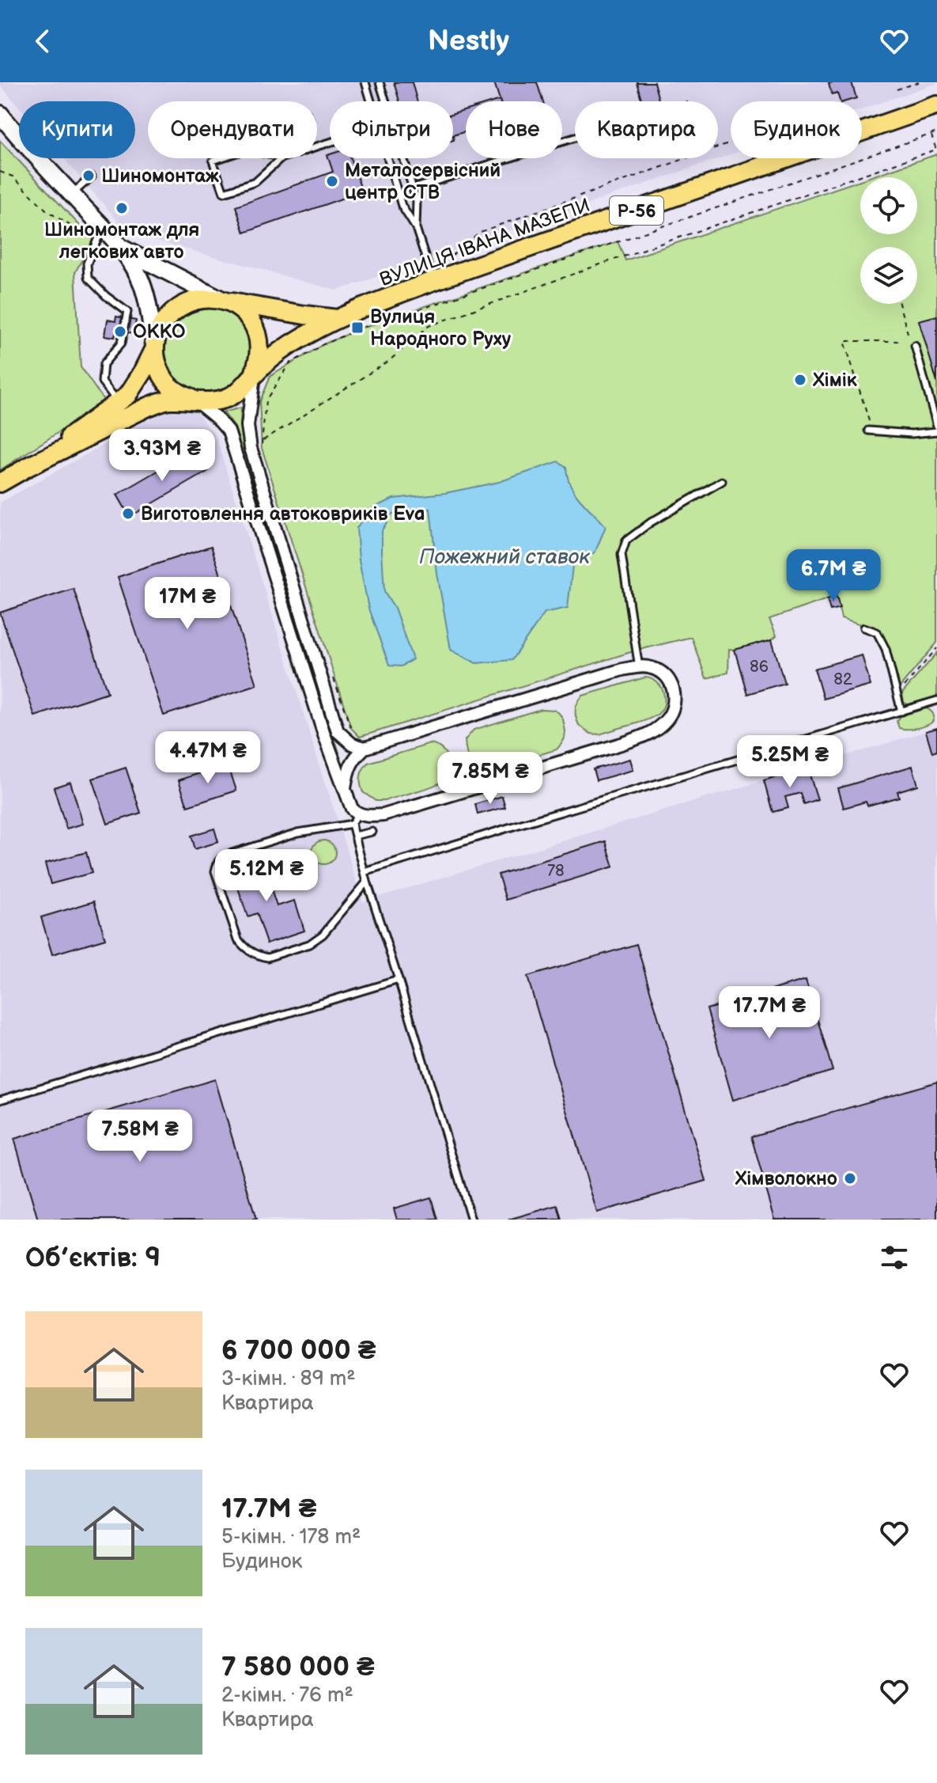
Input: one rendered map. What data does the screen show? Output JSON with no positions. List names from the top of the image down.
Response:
{
  "streets": {
    "main road": ["Р-56", "ВУЛИЦЯ ІВАНА МАЗЕПИ"]
  },
  "crossings": [
    ["Р-56", "ВУЛИЦЯ ІВАНА МАЗЕПИ"]
  ],
  "water": ["Пожежний ставок"],
  "places": {
    "other": [
      "Шиномонтаж",
      "Металосервісний центр СТВ",
      "Шиномонтаж для легкових авто",
      "ОККО",
      "Хімік",
      "Виготовлення автоковриків Eva",
      "Хімволокно"
    ],
    "transit": ["Вулиця Народного Руху"]
  },
  "house_numbers": ["86", "82", "78"],
  "page": {
    "header": "Nestly",
    "chip": [
      "Купити",
      "Орендувати",
      "Фільтри",
      "Нове",
      "Квартира",
      "Будинок"
    ],
    "price": [
      "3.93M ₴",
      "6.7M ₴",
      "17M ₴",
      "4.47M ₴",
      "5.25M ₴",
      "7.85M ₴",
      "5.12M ₴",
      "17.7M ₴",
      "7.58M ₴"
    ],
    "heading": "Об’єктів: 9",
    "list": [
      {
        "name": "6 700 000 ₴",
        "note": "3-кімн. · 89 m² · Квартира"
      },
      {
        "name": "17.7M ₴",
        "note": "5-кімн. · 178 m² · Будинок"
      },
      {
        "name": "7 580 000 ₴",
        "note": "2-кімн. · 76 m² · Квартира"
      }
    ]
  }
}
